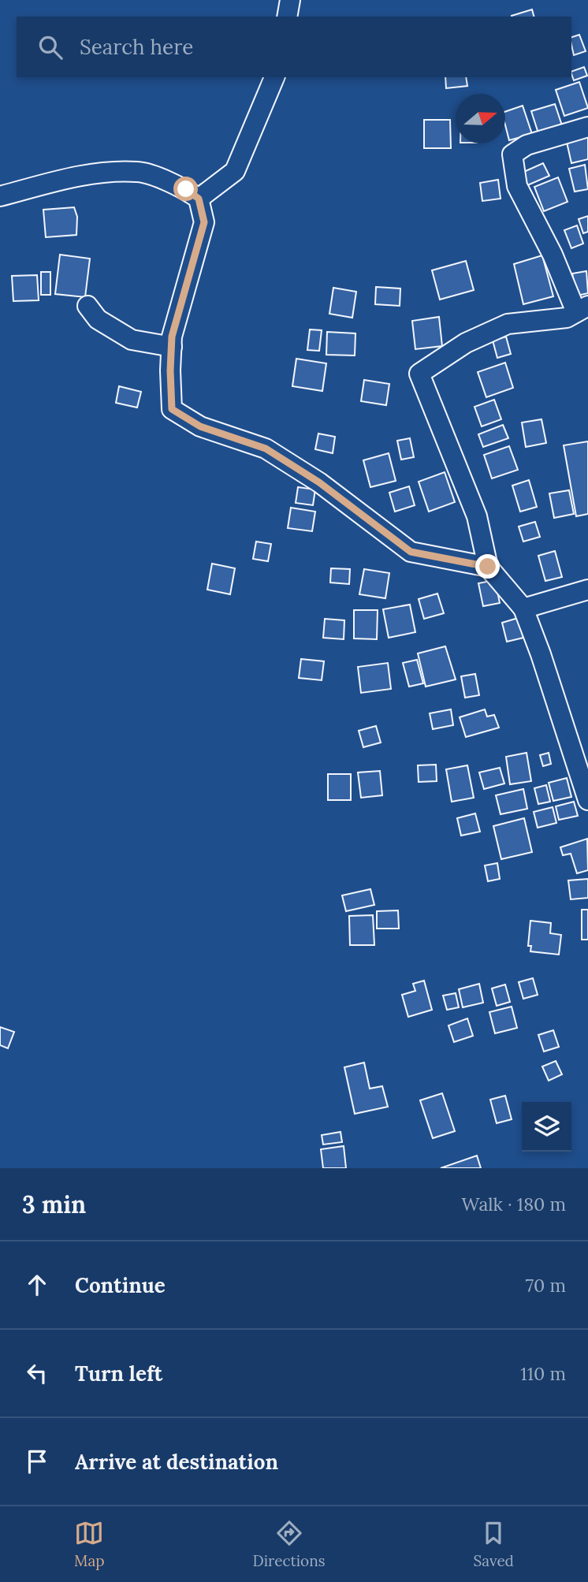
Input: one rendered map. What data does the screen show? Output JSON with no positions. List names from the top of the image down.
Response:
{
  "north": "right",
  "page": {
    "search": "Search here",
    "heading": ["3 min", "Walk · 180 m"],
    "list": [
      ["Continue", "70 m"],
      ["Turn left", "110 m"],
      "Arrive at destination"
    ],
    "nav": ["Map", "Directions", "Saved"]
  }
}
